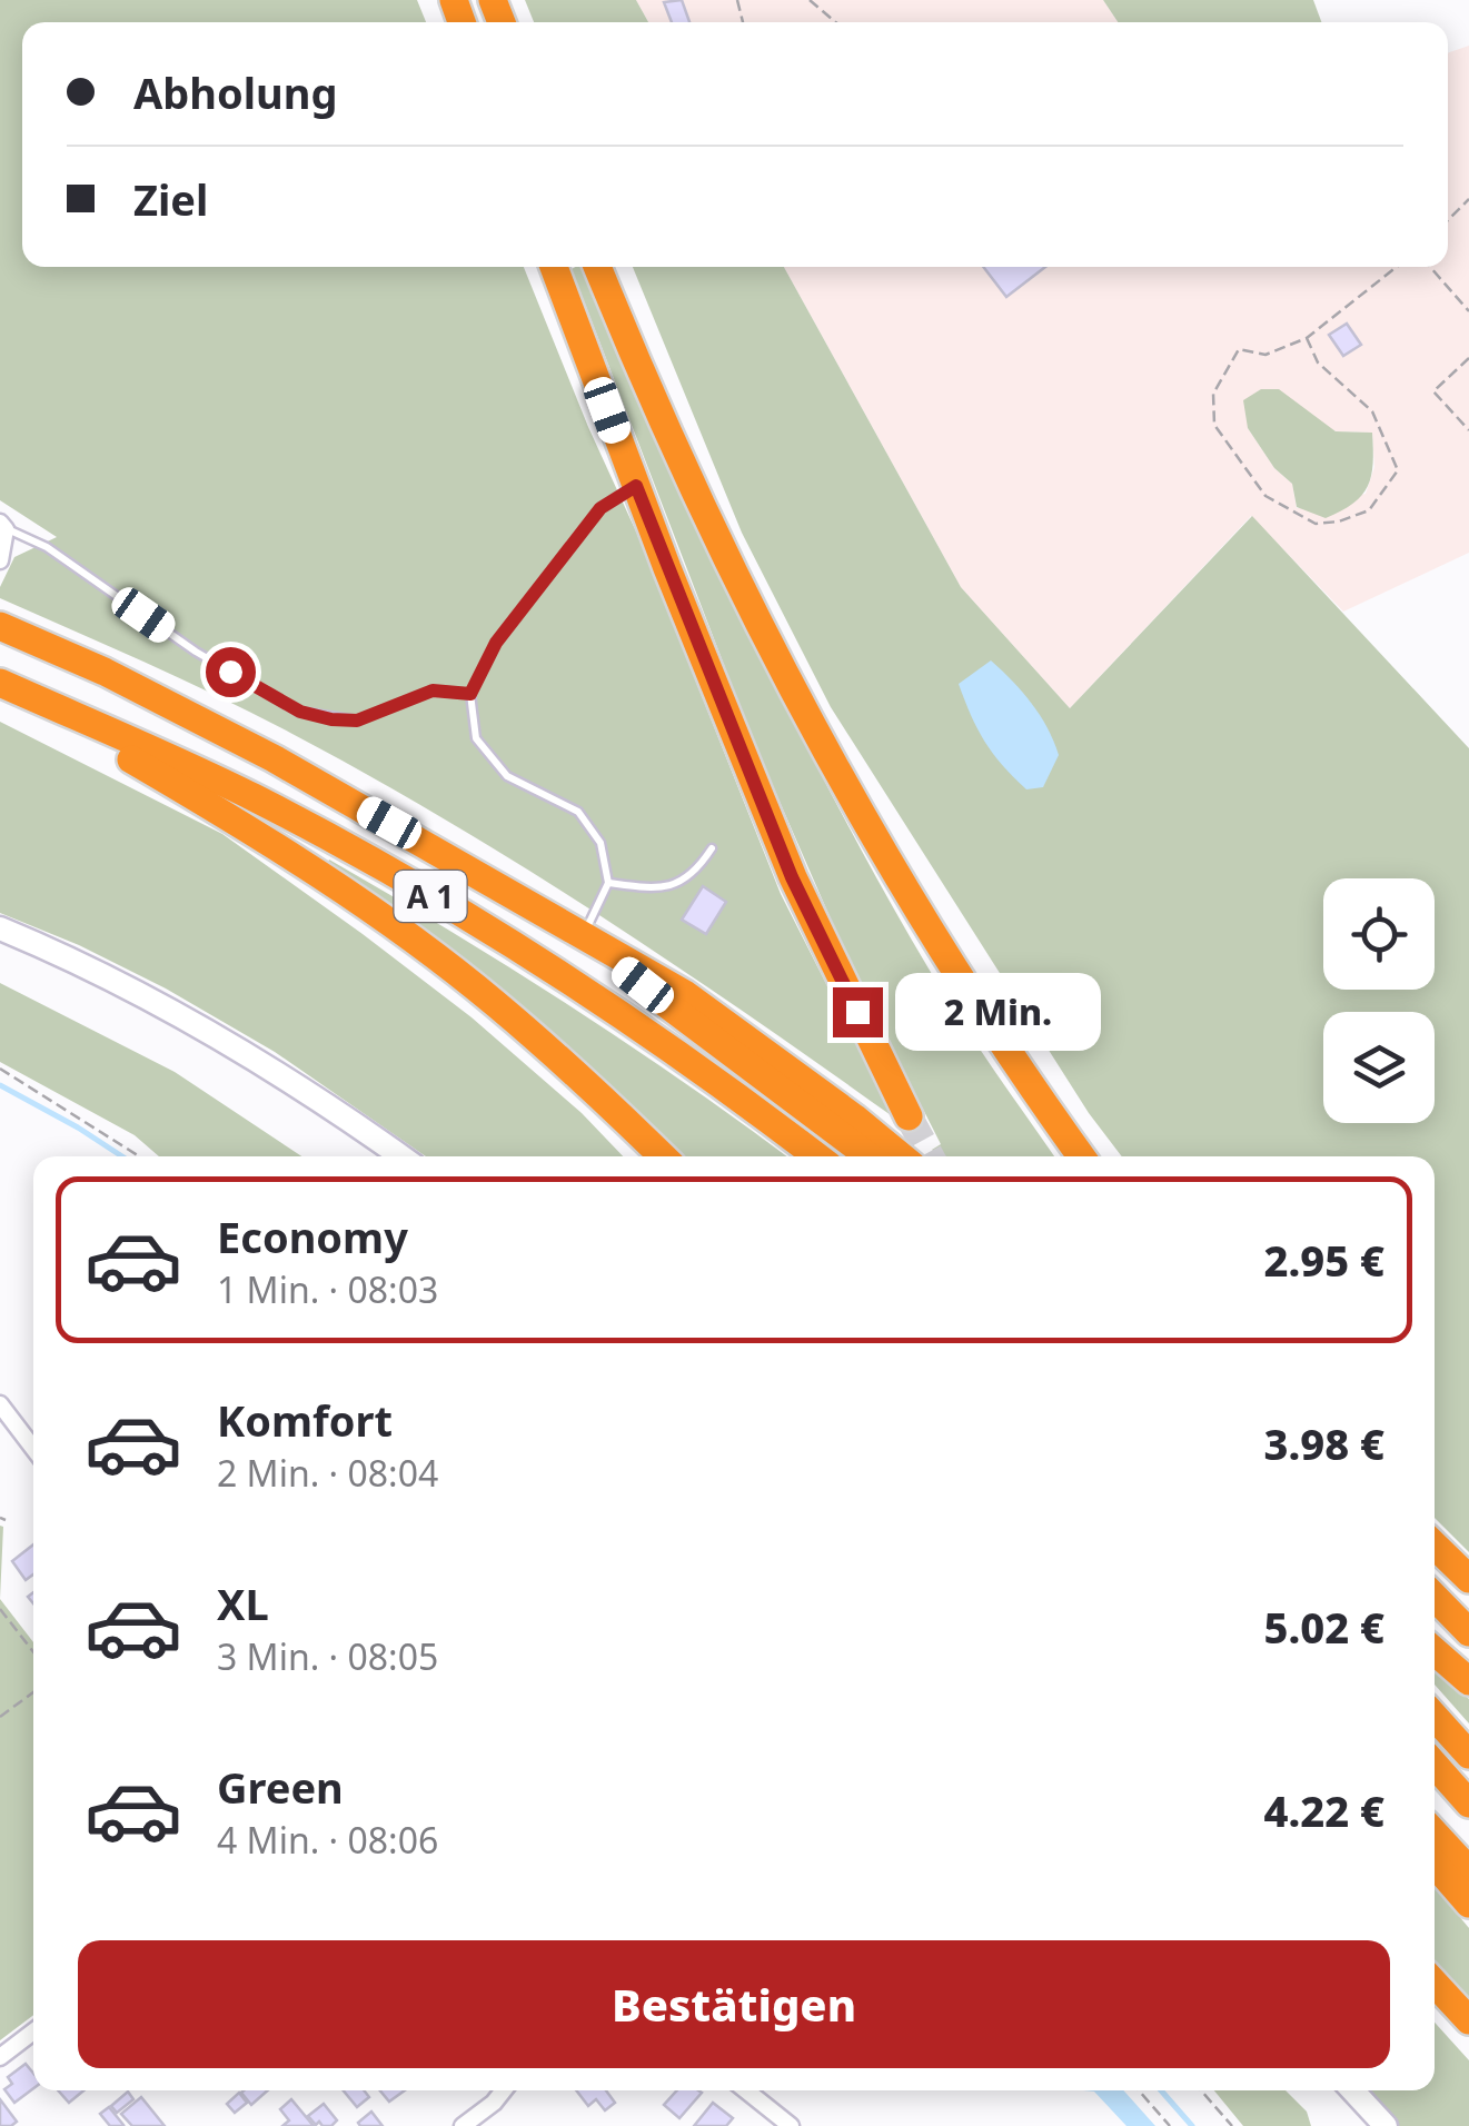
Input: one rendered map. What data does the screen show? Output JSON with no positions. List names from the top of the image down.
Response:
{
  "streets": {
    "highway": ["A 1"]
  },
  "page": {
    "banner": ["Abholung", "Ziel"],
    "bubble": "2 Min.",
    "list": [
      {
        "name": "Economy",
        "note": "1 Min. · 08:03",
        "value": "2.95 €"
      },
      {
        "name": "Komfort",
        "note": "2 Min. · 08:04",
        "value": "3.98 €"
      },
      {
        "name": "XL",
        "note": "3 Min. · 08:05",
        "value": "5.02 €"
      },
      {
        "name": "Green",
        "note": "4 Min. · 08:06",
        "value": "4.22 €"
      }
    ],
    "buttons": "Bestätigen"
  }
}
